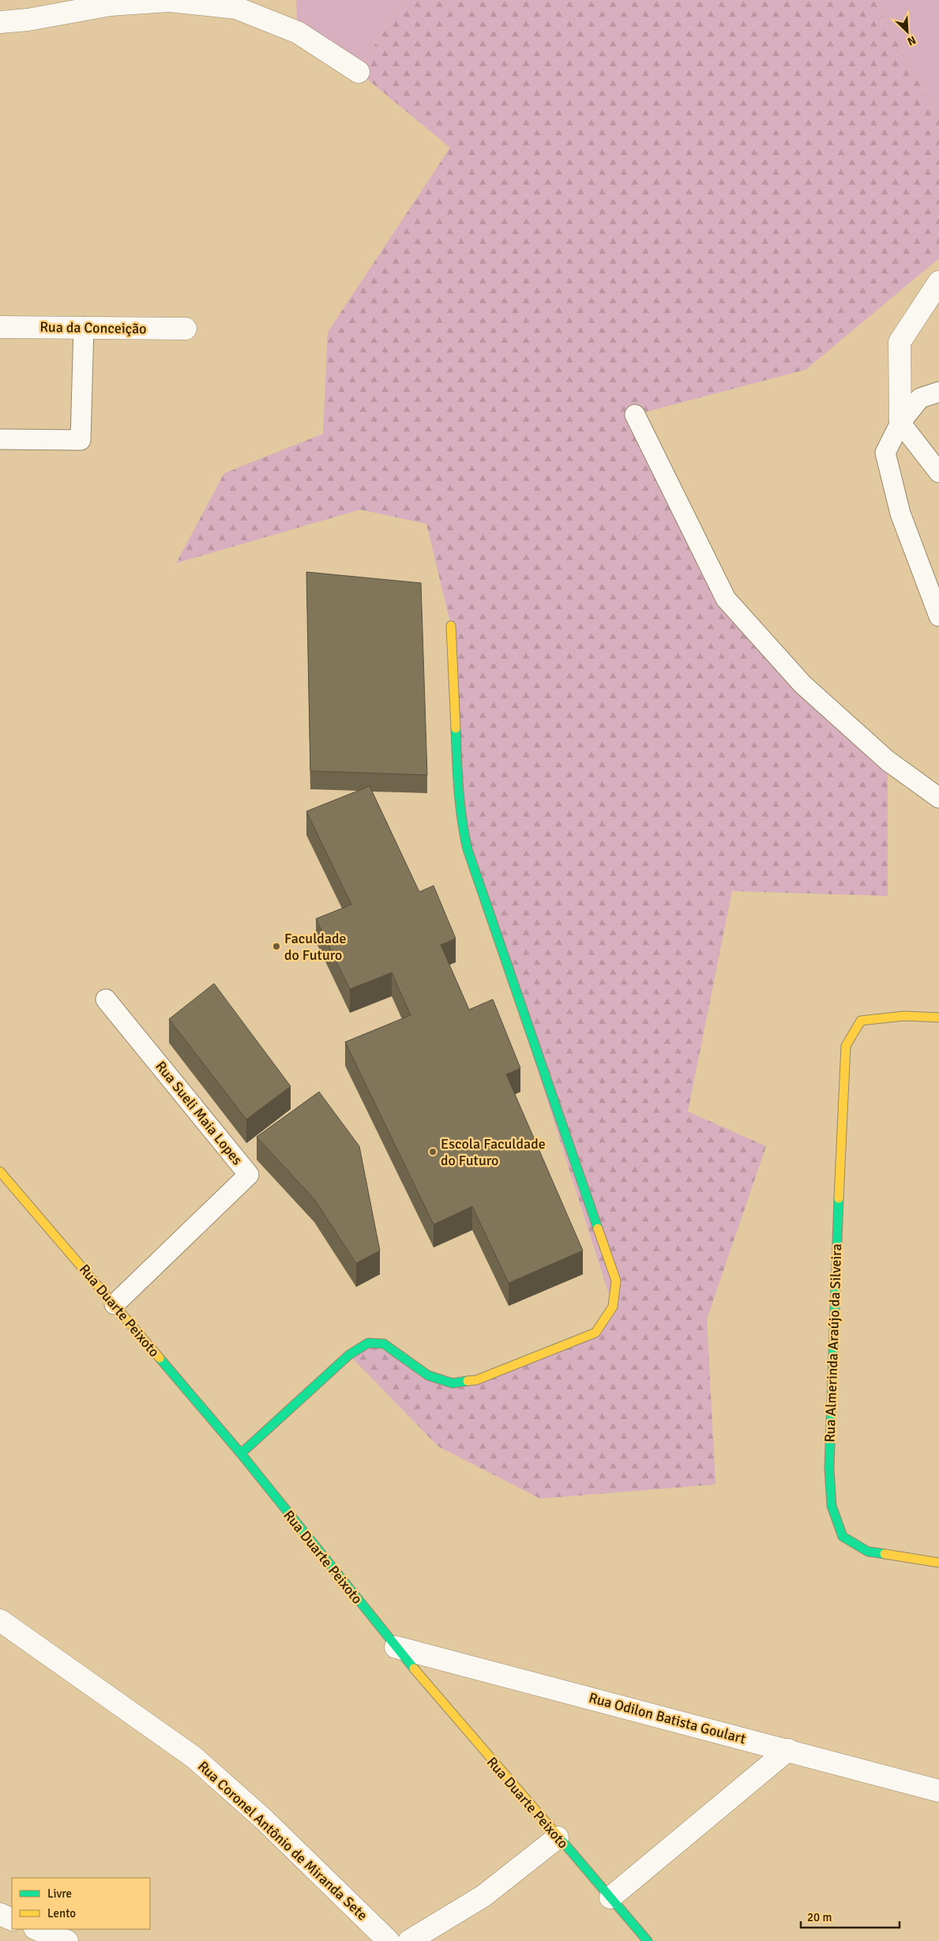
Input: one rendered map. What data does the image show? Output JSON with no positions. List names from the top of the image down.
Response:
{
  "streets": {
    "street": [
      "Rua da Conceição",
      "Rua Duarte Peixoto",
      "Rua Almerinda Araújo da Silveira",
      "Rua Odilon Batista Goulart",
      "Rua Coronel Antônio de Miranda Sete"
    ],
    "lane": ["Rua Sueli Maia Lopes"]
  },
  "crossings": [
    ["Rua Sueli Maia Lopes", "Rua Duarte Peixoto"],
    ["Rua Duarte Peixoto", "Rua Odilon Batista Goulart"]
  ],
  "places": ["Faculdade do Futuro", "Escola Faculdade do Futuro"],
  "legend": ["Livre", "Lento"],
  "scale_bar": "20 m",
  "north": "bottom right"
}
